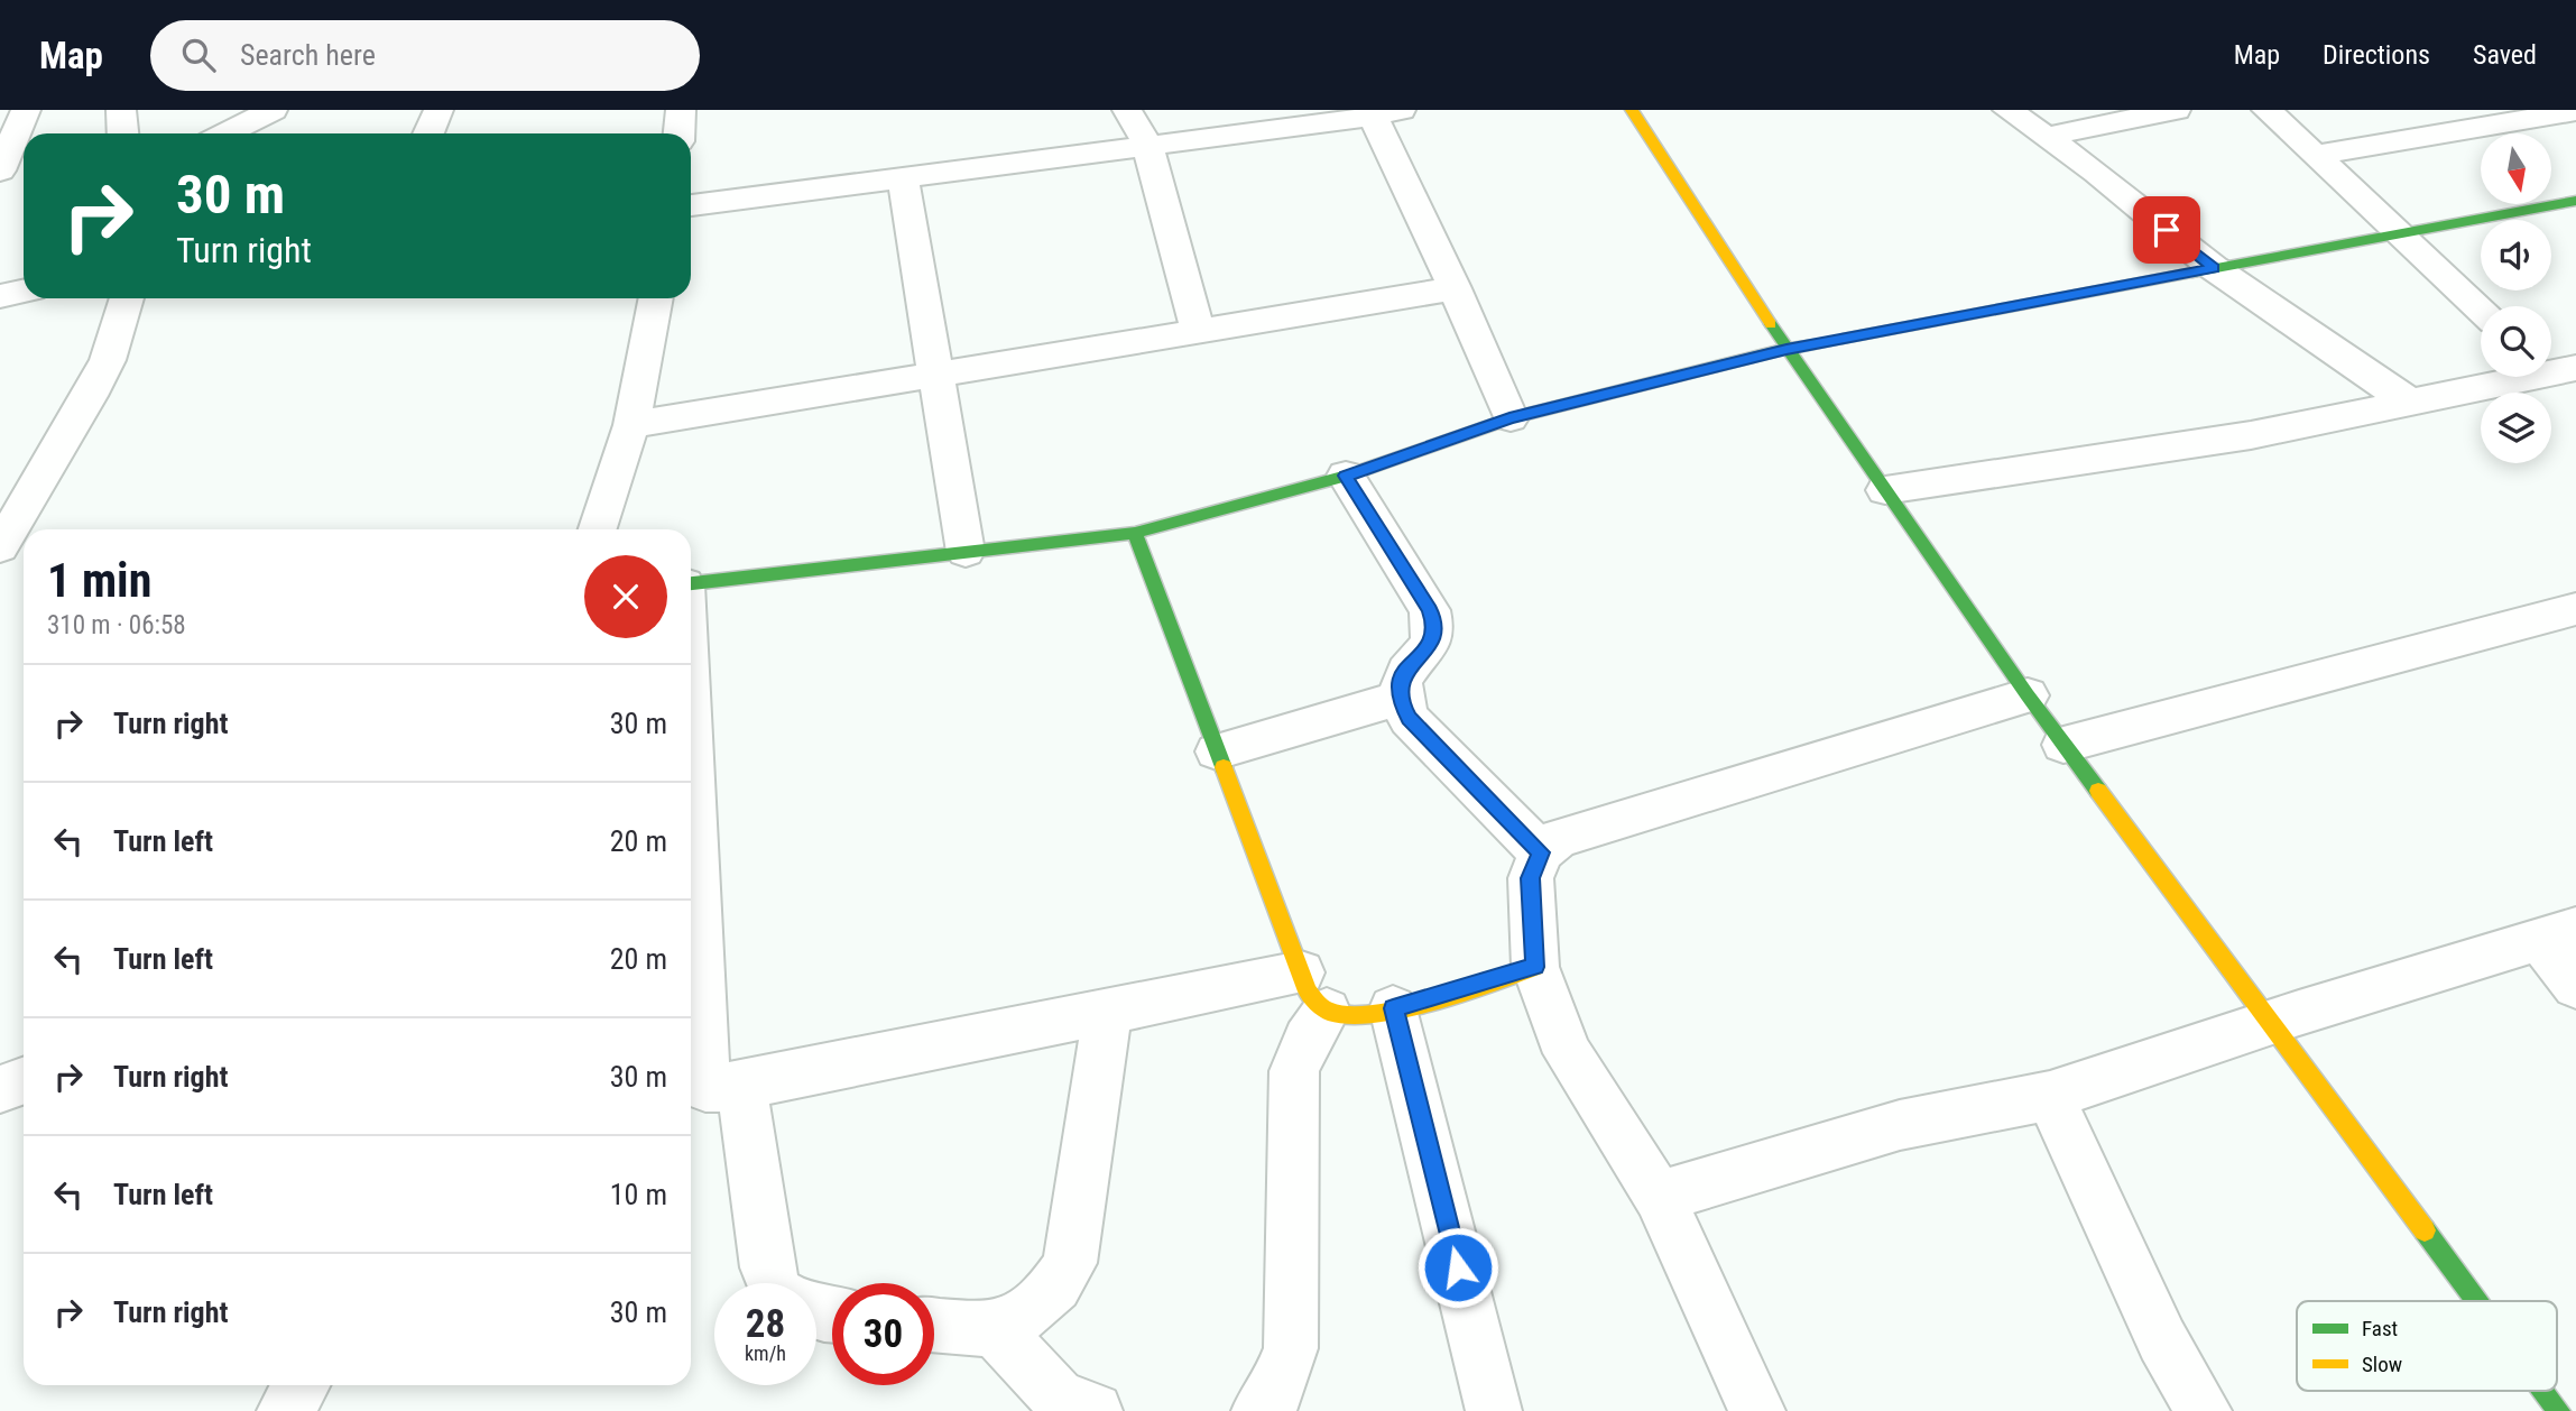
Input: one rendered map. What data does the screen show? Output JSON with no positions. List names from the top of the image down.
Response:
{
  "legend": ["Fast", "Slow"],
  "north": "bottom",
  "page": {
    "header": "Map",
    "search": "Search here",
    "nav": ["Map", "Directions", "Saved"],
    "turn": ["30 m", "Turn right"],
    "heading": ["1 min", "310 m · 06:58"],
    "list": [
      {
        "name": "Turn right",
        "value": "30 m"
      },
      {
        "name": "Turn left",
        "value": "20 m"
      },
      {
        "name": "Turn left",
        "value": "20 m"
      },
      {
        "name": "Turn right",
        "value": "30 m"
      },
      {
        "name": "Turn left",
        "value": "10 m"
      },
      {
        "name": "Turn right",
        "value": "30 m"
      }
    ],
    "speed": "28 km/h",
    "limit": "30"
  }
}
